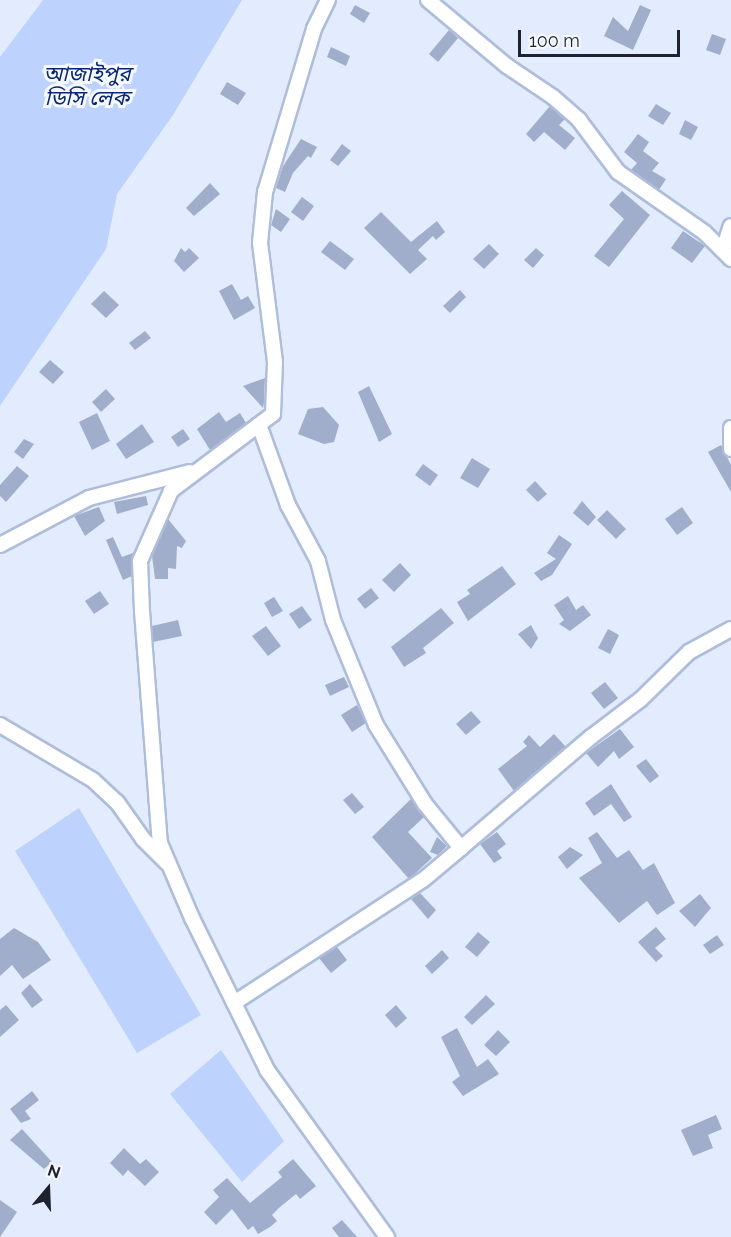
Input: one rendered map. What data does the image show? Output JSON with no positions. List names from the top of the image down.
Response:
{
  "water": ["আজাইপুর ডিসি লেক"],
  "scale_bar": "100 m",
  "north": "top"
}
